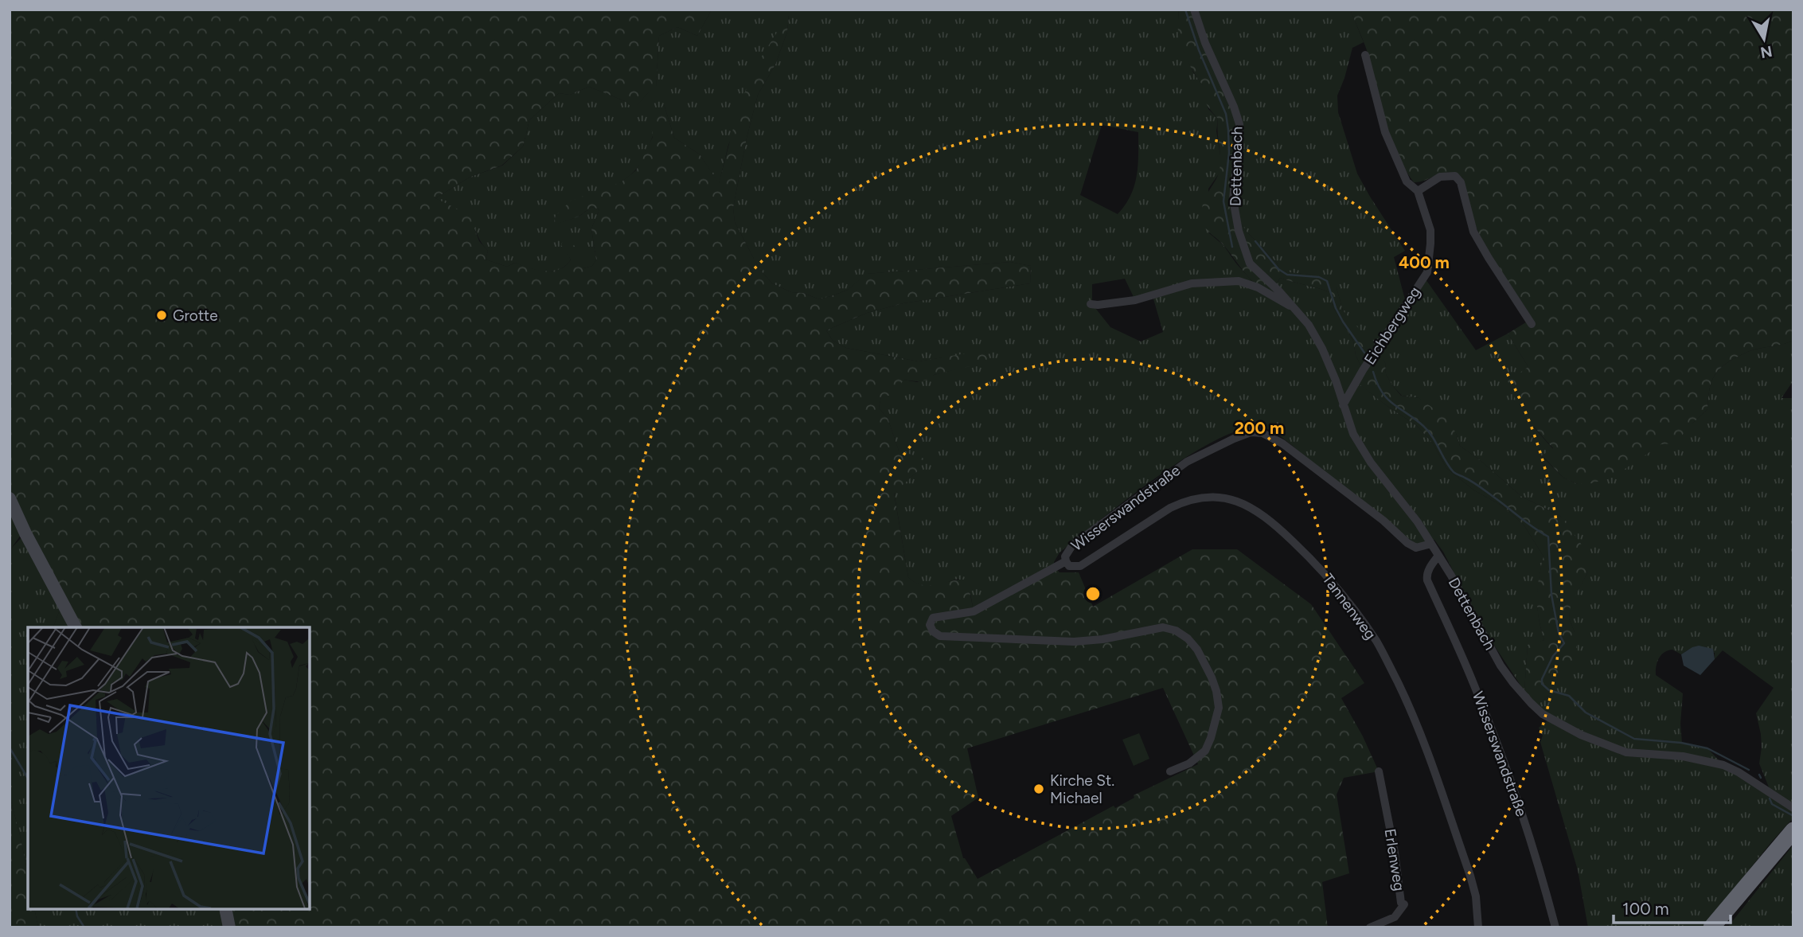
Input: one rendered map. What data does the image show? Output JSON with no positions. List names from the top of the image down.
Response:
{
  "streets": {
    "street": [
      "Dettenbach",
      "Eichbergweg",
      "Wisserswandstraße",
      "Tannenweg",
      "Erlenweg"
    ]
  },
  "crossings": [
    ["Dettenbach", "Eichbergweg"],
    ["Dettenbach", "Wisserswandstraße"],
    ["Wisserswandstraße", "Tannenweg"]
  ],
  "places": ["Grotte", "Kirche St. Michael"],
  "scale_bar": "100 m",
  "north": "bottom",
  "rings": ["400 m", "200 m"]
}
